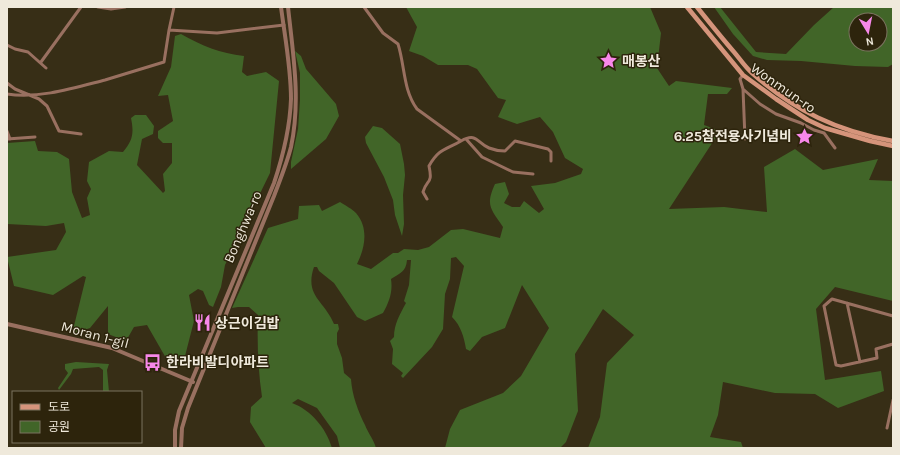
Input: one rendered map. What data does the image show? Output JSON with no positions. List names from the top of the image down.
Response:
{
  "streets": {
    "main road": ["Wonmun-ro"],
    "street": ["Bonghwa-ro", "Moran 1-gil"]
  },
  "crossings": [
    ["Bonghwa-ro", "Moran 1-gil"]
  ],
  "places": {
    "place": ["매봉산", "6.25참전용사기념비"],
    "restaurant": ["상근이김밥"],
    "bus stop": ["한라비발디아파트"]
  },
  "legend": ["도로", "공원"],
  "north": "bottom"
}
